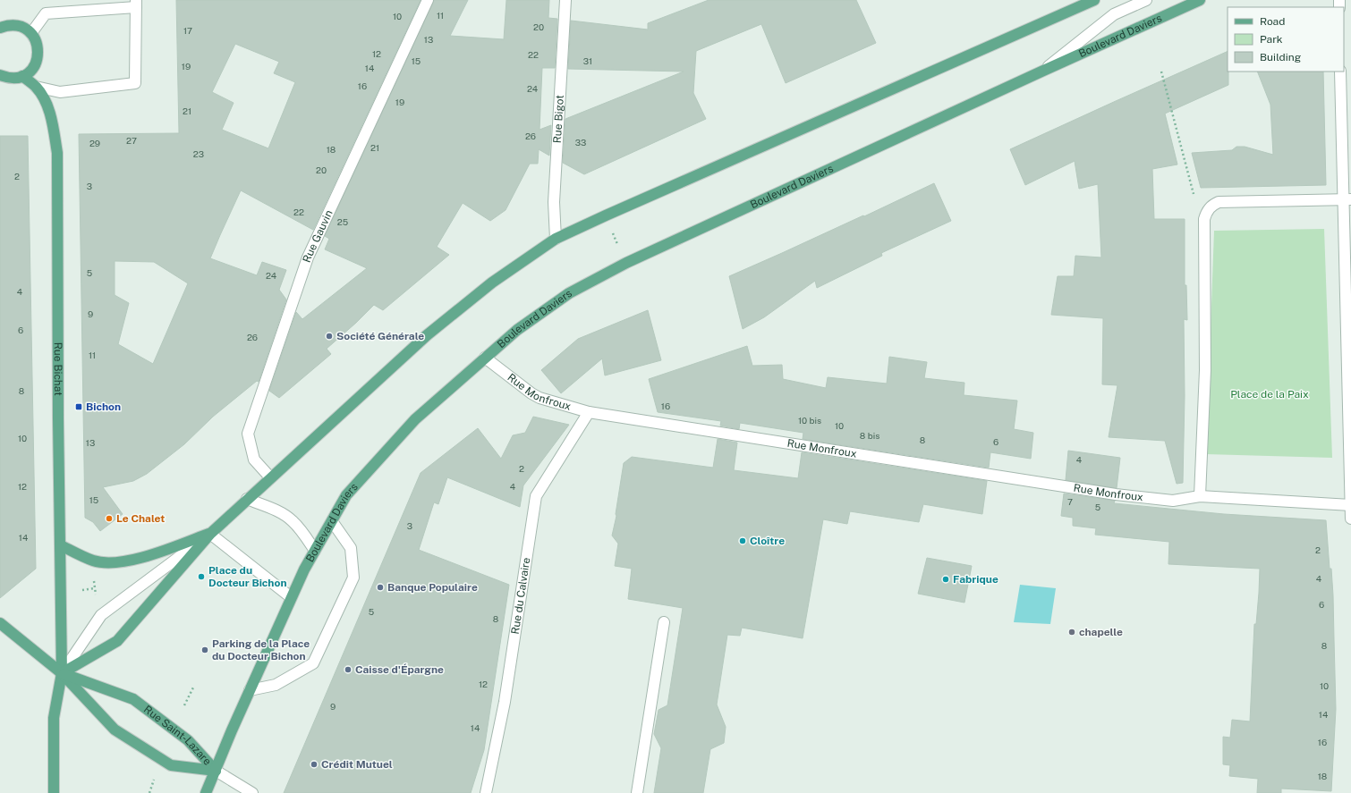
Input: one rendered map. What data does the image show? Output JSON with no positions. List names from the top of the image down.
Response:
{
  "streets": {
    "main road": ["Boulevard Daviers", "Rue Bichat", "Rue Saint-Lazare"],
    "street": [
      "Rue Bigot",
      "Rue Gauvin",
      "Rue Monfroux",
      "Rue du Calvaire"
    ]
  },
  "crossings": [
    ["Boulevard Daviers", "Rue Monfroux"],
    ["Boulevard Daviers", "Rue Saint-Lazare"],
    ["Rue Bichat", "Rue Saint-Lazare"],
    ["Rue Monfroux", "Rue du Calvaire"]
  ],
  "parks": ["Place de la Paix"],
  "places": {
    "other": [
      "Société Générale",
      "Le Chalet",
      "Cloître",
      "Place du Docteur Bichon",
      "Fabrique",
      "Banque Populaire",
      "chapelle",
      "Parking de la Place du Docteur Bichon",
      "Caisse d'Épargne",
      "Crédit Mutuel"
    ],
    "transit": ["Bichon"]
  },
  "house_numbers": [
    "11",
    "10",
    "20",
    "17",
    "13",
    "12",
    "22",
    "15",
    "31",
    "19",
    "14",
    "16",
    "24",
    "19",
    "21",
    "26",
    "27",
    "33",
    "29",
    "21",
    "18",
    "23",
    "20",
    "2",
    "3",
    "22",
    "25",
    "5",
    "24",
    "4",
    "9",
    "6",
    "26",
    "11",
    "8",
    "16",
    "10 bis",
    "10",
    "8 bis",
    "10",
    "8",
    "6",
    "13",
    "4",
    "2",
    "12",
    "4",
    "15",
    "7",
    "5",
    "3",
    "14",
    "2",
    "4",
    "6",
    "5",
    "8",
    "8",
    "12",
    "10",
    "9",
    "14",
    "14",
    "16",
    "18"
  ],
  "legend": ["Road", "Park", "Building"]
}
